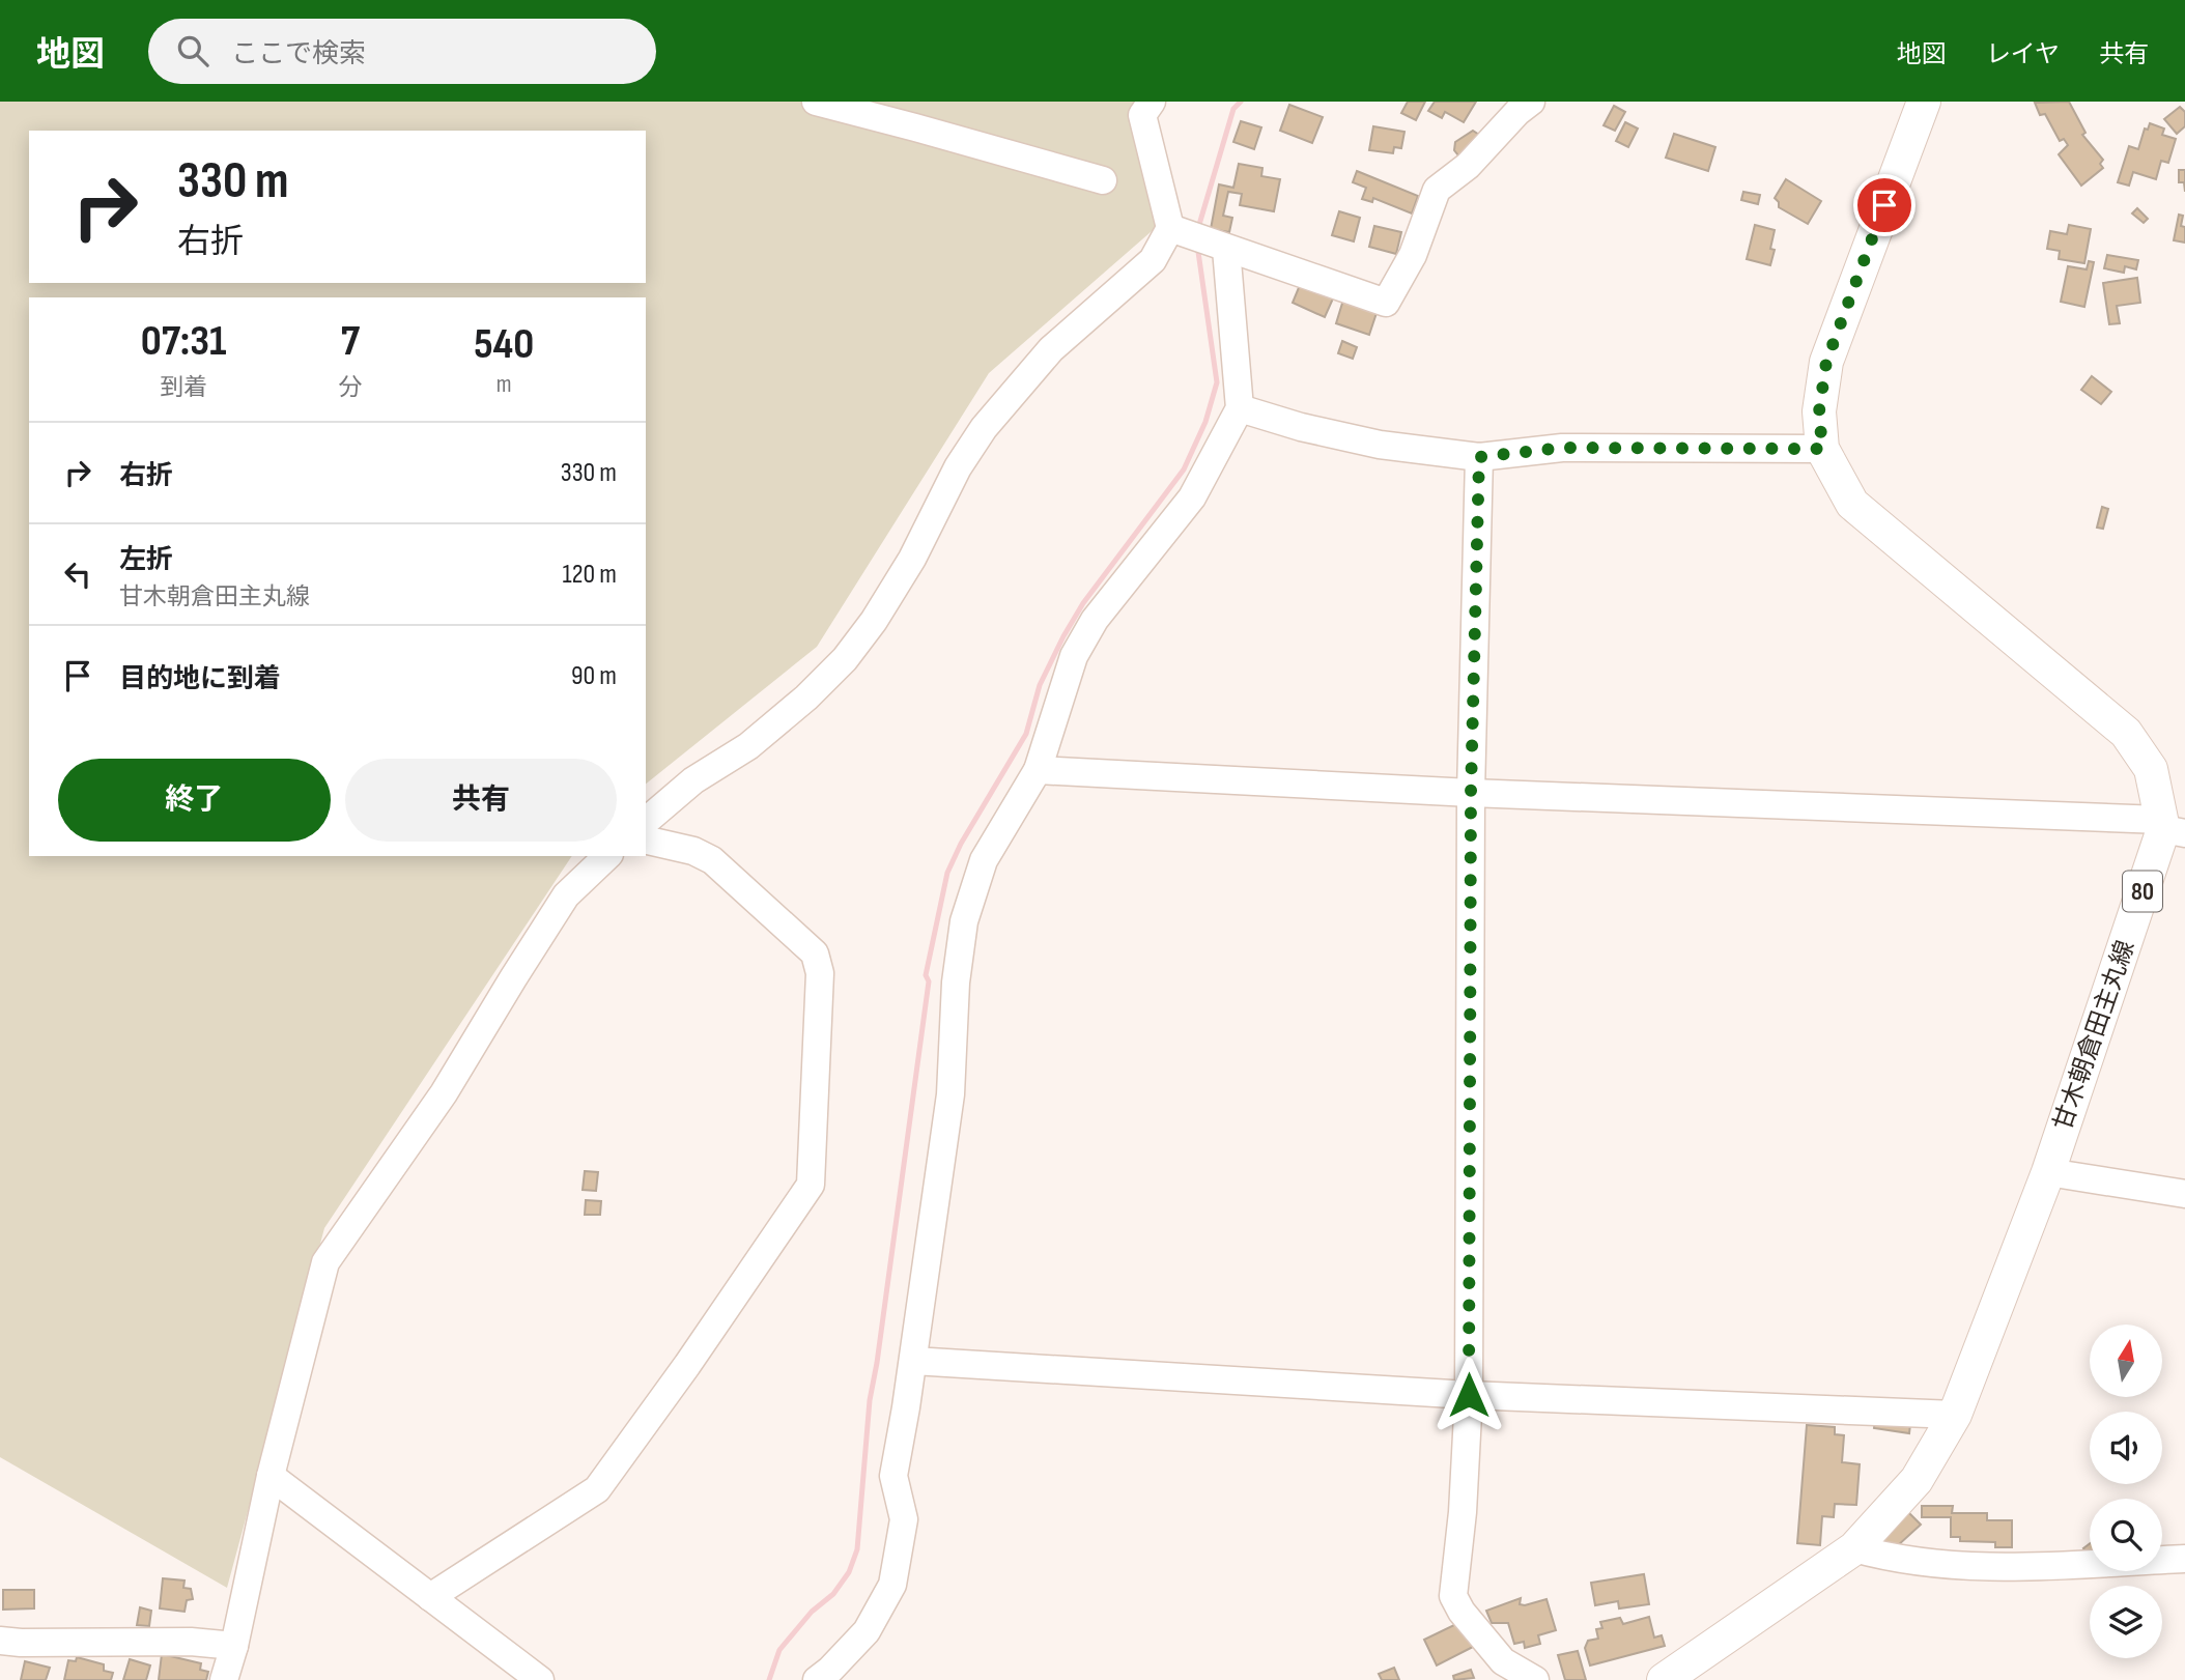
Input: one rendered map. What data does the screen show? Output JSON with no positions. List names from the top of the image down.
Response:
{
  "streets": {
    "main road": ["80", "甘木朝倉田主丸線"]
  },
  "north": "top",
  "page": {
    "header": "地図",
    "search": "ここで検索",
    "nav": ["地図", "レイヤ", "共有"],
    "turn": ["330 m", "右折"],
    "eta": [
      "07:31",
      "到着",
      "7",
      "分",
      "540",
      "m"
    ],
    "list": [
      {
        "name": "右折",
        "value": "330 m"
      },
      {
        "name": "左折",
        "note": "甘木朝倉田主丸線",
        "value": "120 m"
      },
      {
        "name": "目的地に到着",
        "value": "90 m"
      }
    ],
    "buttons": ["終了", "共有"]
  }
}
